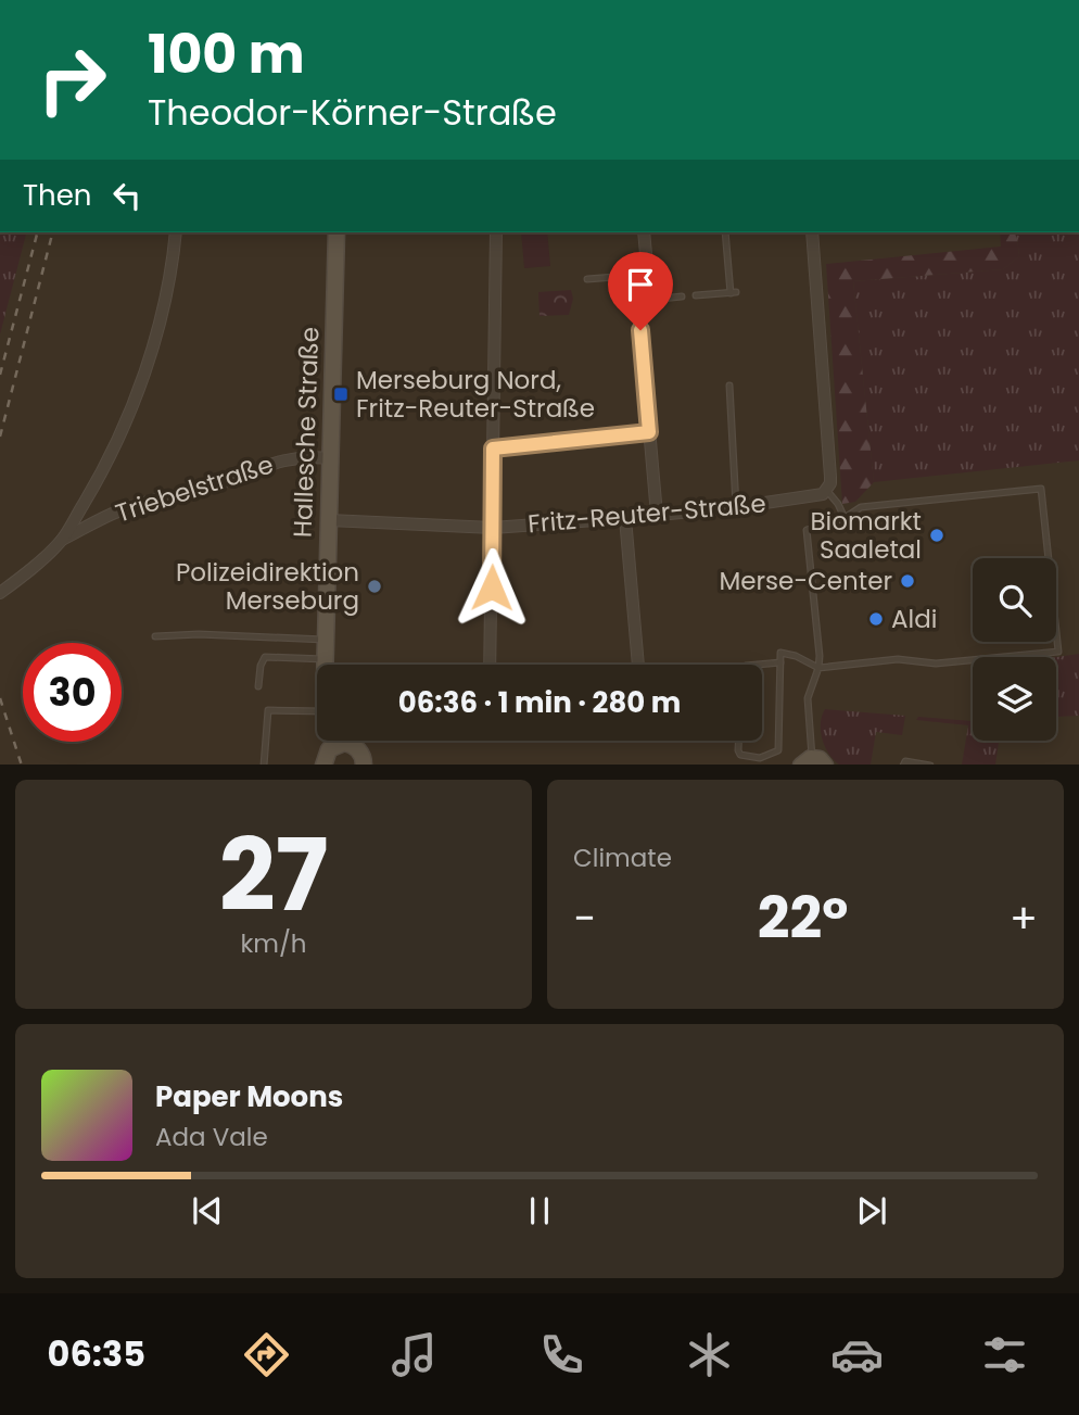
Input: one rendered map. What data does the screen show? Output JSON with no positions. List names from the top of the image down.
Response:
{
  "streets": {
    "main road": ["Hallesche Straße"],
    "street": ["Triebelstraße", "Fritz-Reuter-Straße"]
  },
  "crossings": [
    ["Hallesche Straße", "Triebelstraße"],
    ["Hallesche Straße", "Fritz-Reuter-Straße"]
  ],
  "places": {
    "transit": ["Merseburg Nord, Fritz-Reuter-Straße"],
    "other": [
      "Biomarkt Saaletal",
      "Merse-Center",
      "Polizeidirektion Merseburg",
      "Aldi"
    ]
  },
  "page": {
    "turn": ["100 m", "Theodor-Körner-Straße"],
    "then": "Then",
    "limit": "30",
    "trip": "06:36 · 1 min · 280 m",
    "tile": [
      ["27", "km/h"],
      "Climate"
    ],
    "heat": ["−", "22°", "+"],
    "song": ["Paper Moons", "Ada Vale"],
    "tabs": "06:35"
  }
}
